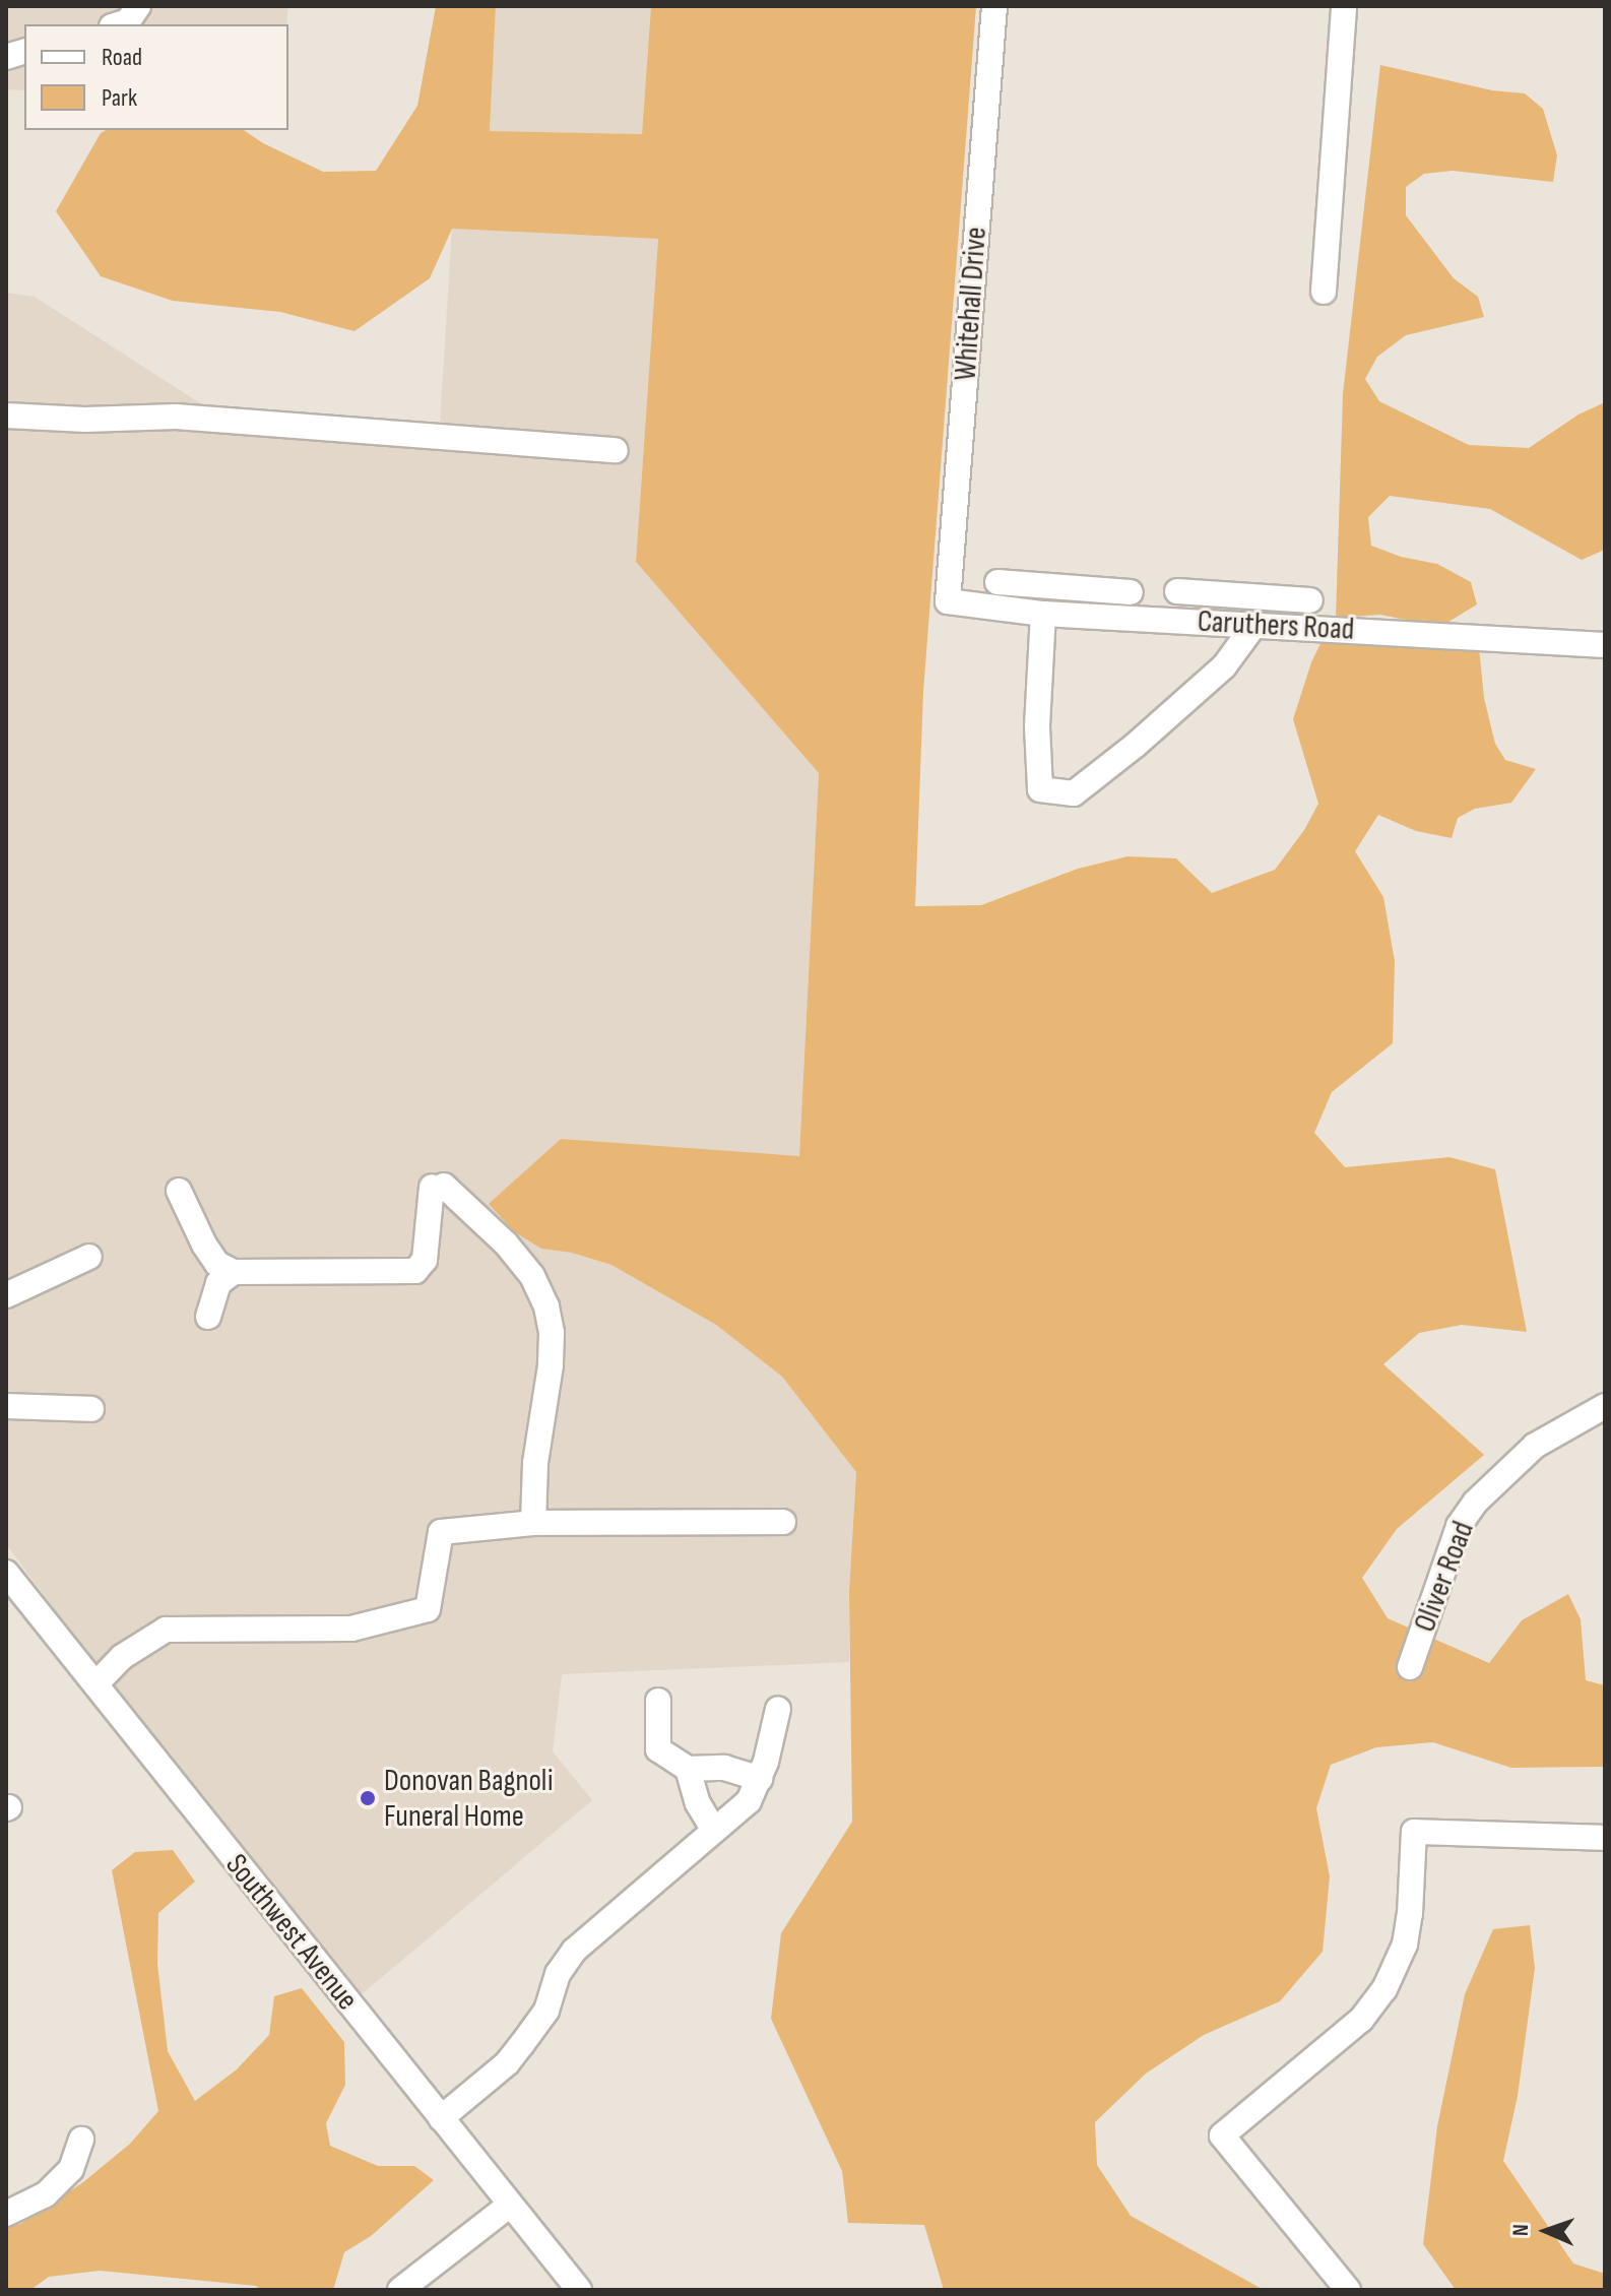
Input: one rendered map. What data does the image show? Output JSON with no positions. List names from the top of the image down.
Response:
{
  "streets": {
    "street": [
      "Whitehall Drive",
      "Caruthers Road",
      "Oliver Road",
      "Southwest Avenue"
    ]
  },
  "crossings": [
    ["Whitehall Drive", "Caruthers Road"]
  ],
  "places": ["Donovan Bagnoli Funeral Home"],
  "legend": ["Road", "Park"],
  "north": "left"
}
